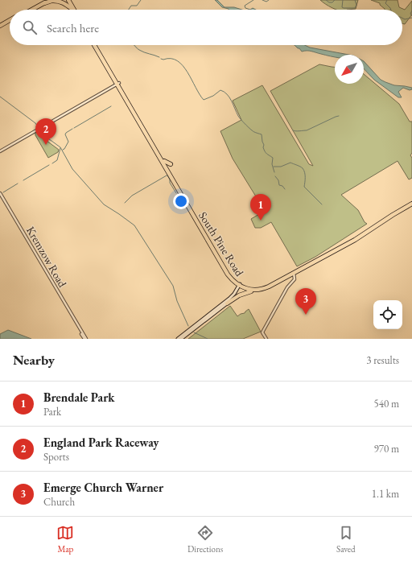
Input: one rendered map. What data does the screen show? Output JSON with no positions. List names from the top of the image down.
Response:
{
  "streets": {
    "highway": ["South Pine Road"],
    "street": ["Kremzow Road"]
  },
  "north": "bottom left",
  "page": {
    "search": "Search here",
    "pins": ["2", "1", "3"],
    "heading": ["Nearby", "3 results"],
    "list": [
      {
        "mark": "1",
        "name": "Brendale Park",
        "note": "Park",
        "value": "540 m"
      },
      {
        "mark": "2",
        "name": "England Park Raceway",
        "note": "Sports",
        "value": "970 m"
      },
      {
        "mark": "3",
        "name": "Emerge Church Warner",
        "note": "Church",
        "value": "1.1 km"
      }
    ],
    "nav": ["Map", "Directions", "Saved"]
  }
}
